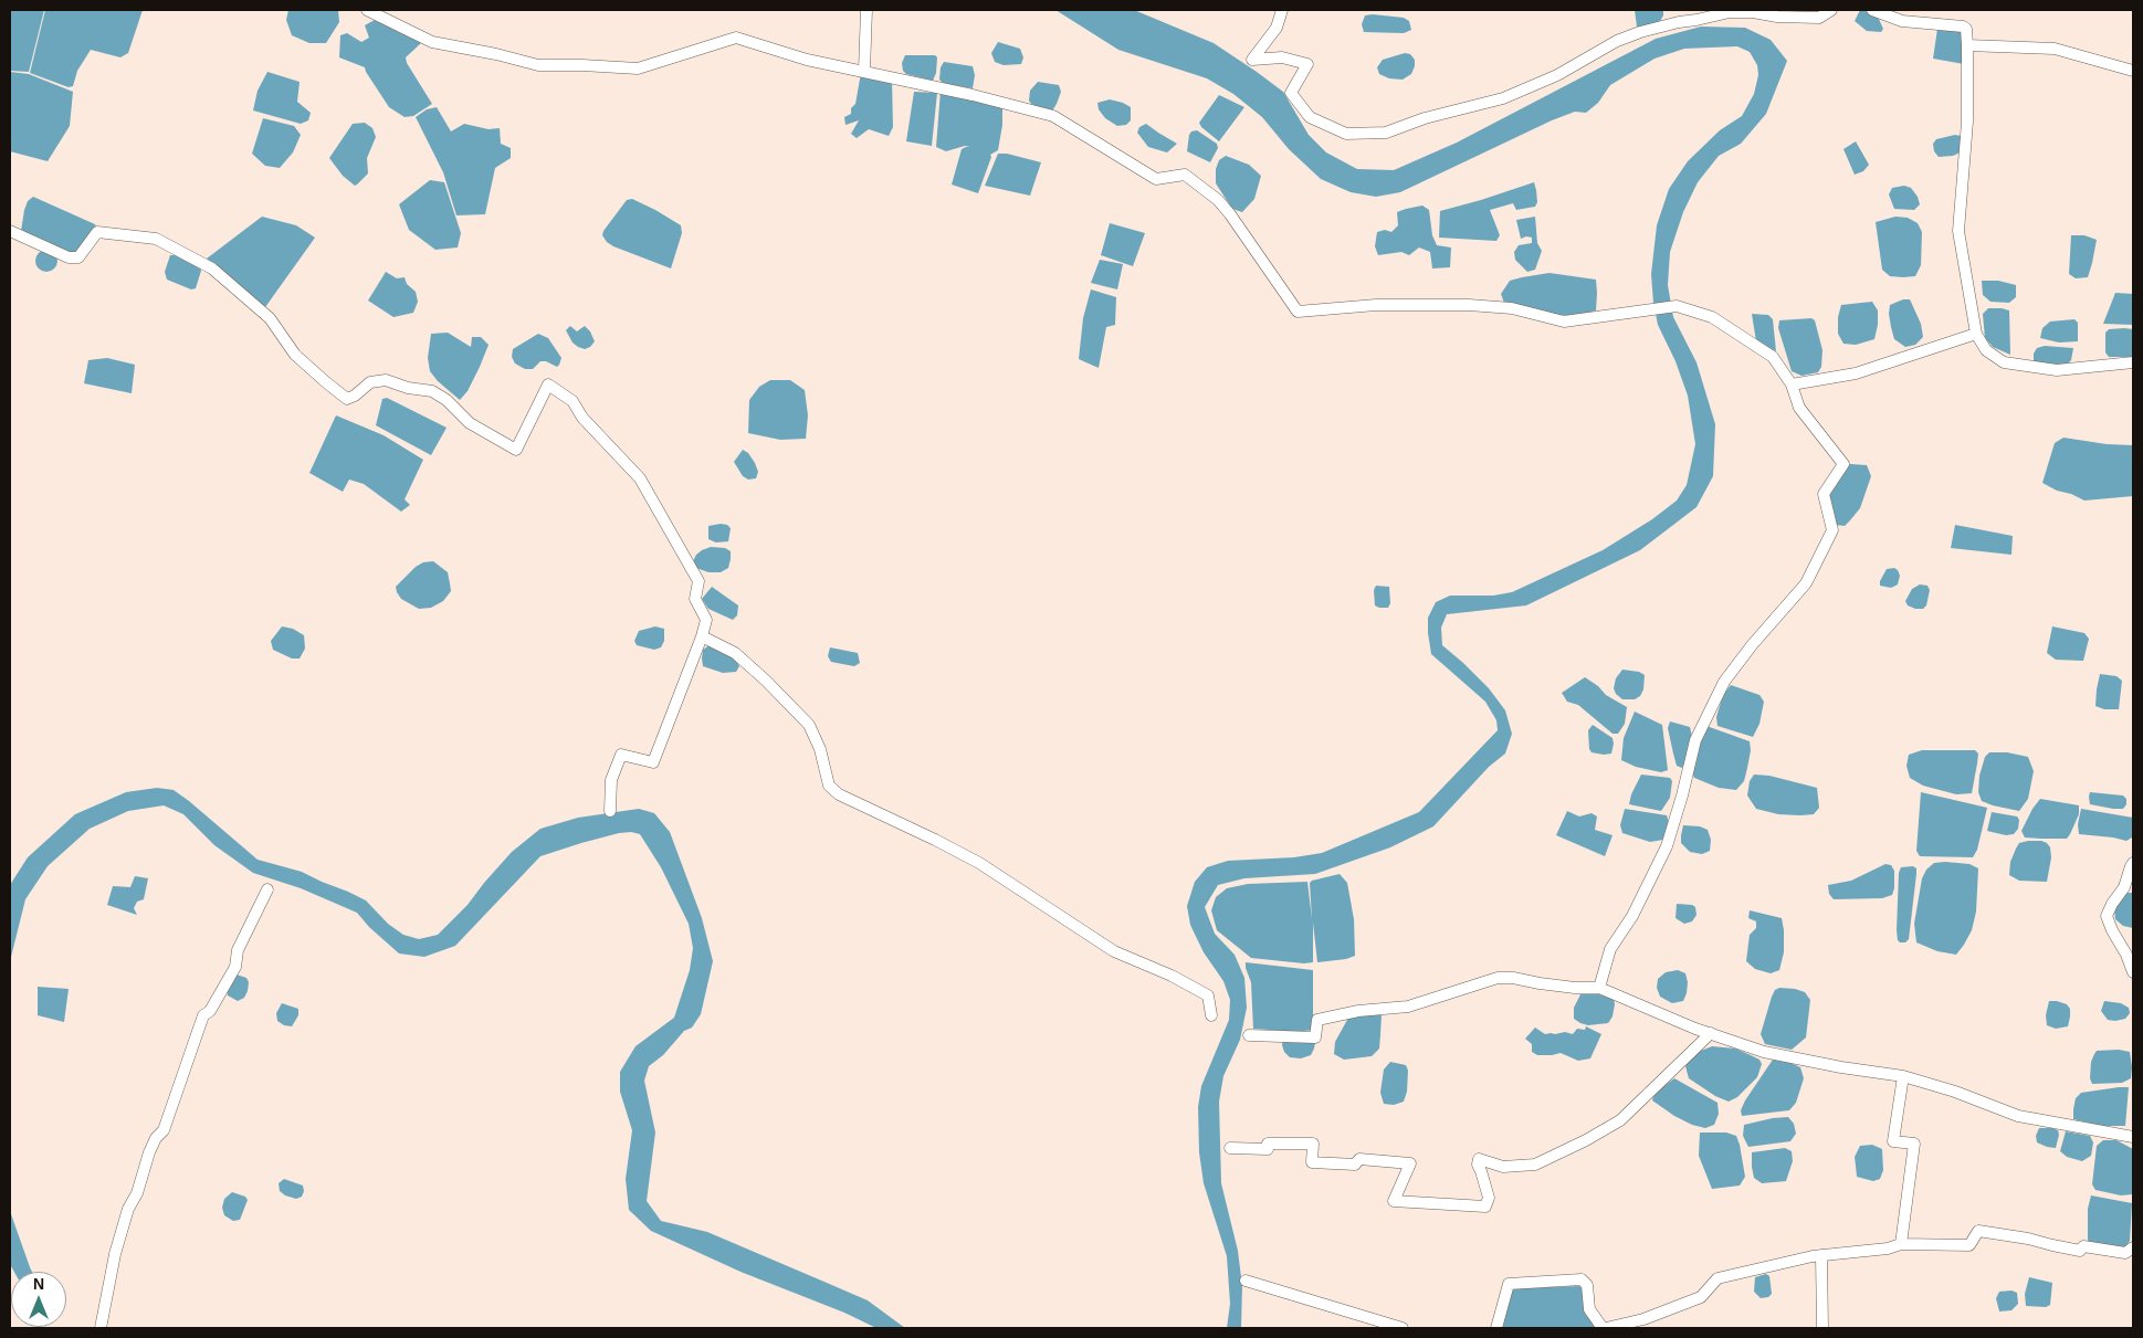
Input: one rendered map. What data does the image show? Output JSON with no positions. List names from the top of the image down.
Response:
{
  "north": "top"
}
